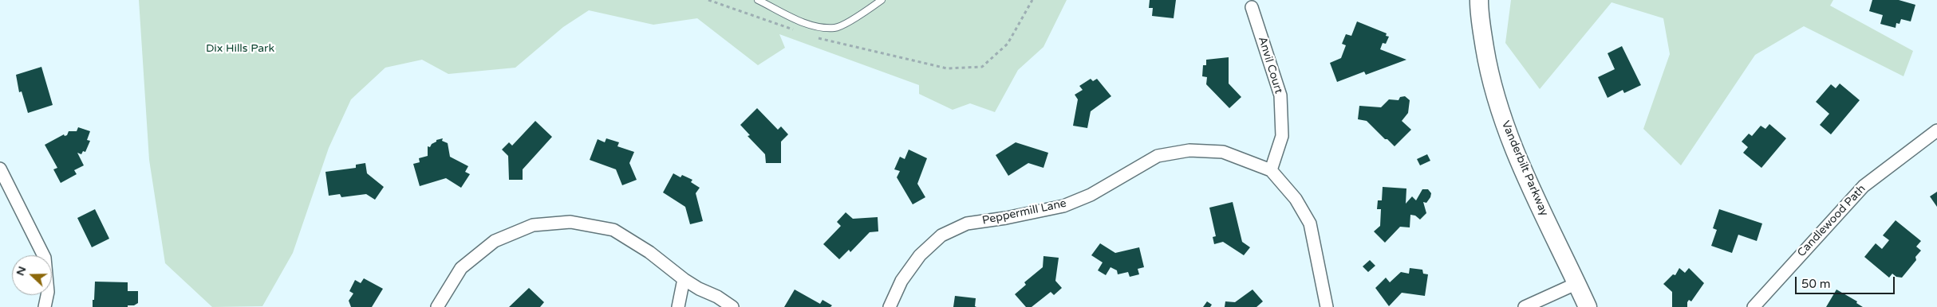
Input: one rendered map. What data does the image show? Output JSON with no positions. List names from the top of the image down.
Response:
{
  "streets": {
    "main road": ["Vanderbilt Parkway"],
    "street": ["Anvil Court", "Peppermill Lane", "Candlewood Path"]
  },
  "crossings": [
    ["Anvil Court", "Peppermill Lane"]
  ],
  "parks": ["Dix Hills Park"],
  "scale_bar": "50 m",
  "north": "left"
}
